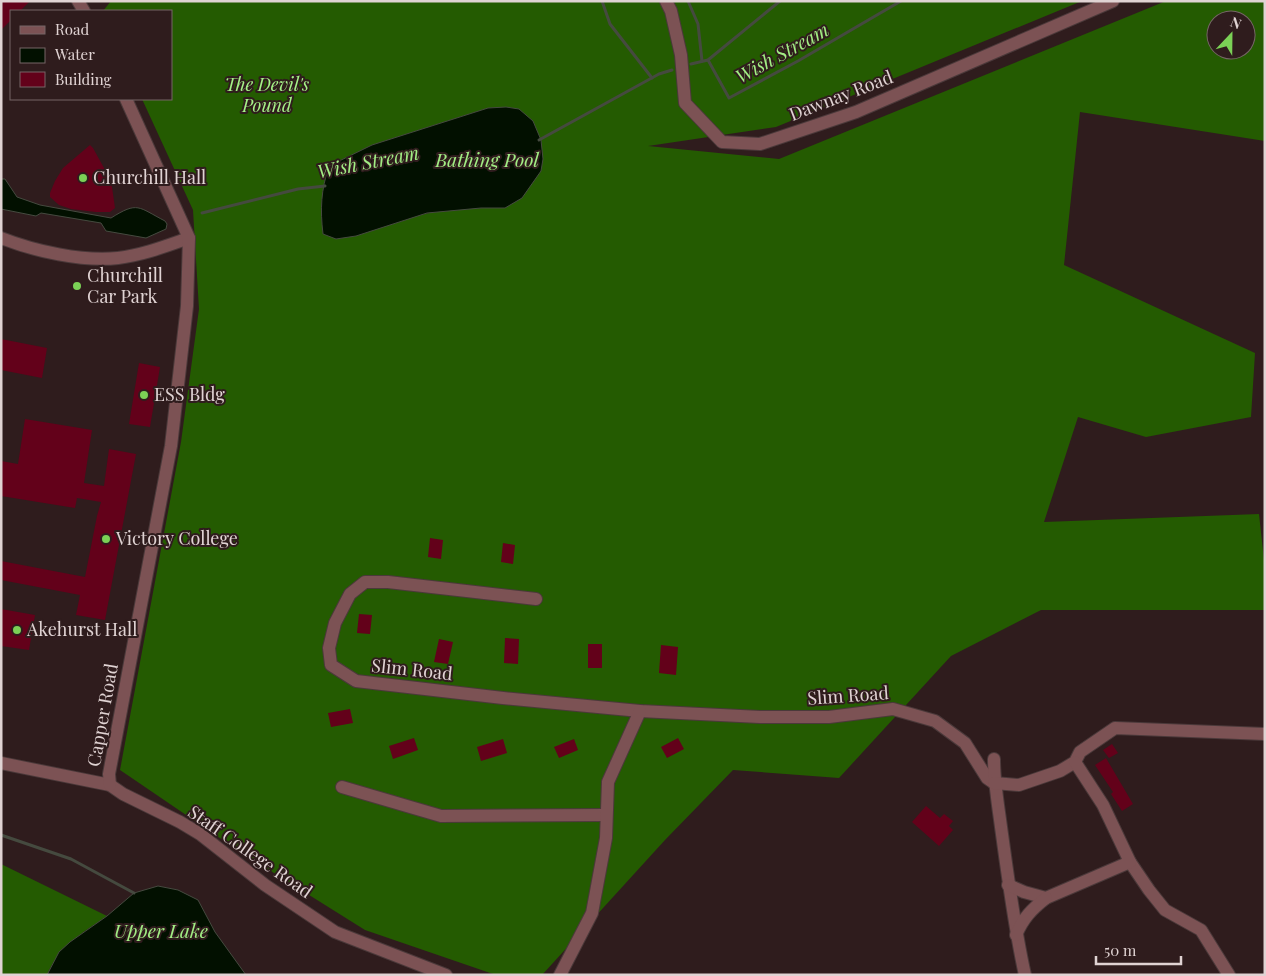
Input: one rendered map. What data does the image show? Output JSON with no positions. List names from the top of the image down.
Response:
{
  "streets": {
    "street": [
      "Dawnay Road",
      "Slim Road",
      "Capper Road",
      "Staff College Road"
    ]
  },
  "crossings": [
    ["Capper Road", "Staff College Road"]
  ],
  "water": ["Wish Stream", "Bathing Pool", "Upper Lake"],
  "parks": ["The Devil's Pound"],
  "places": [
    "Churchill Hall",
    "Churchill Car Park",
    "ESS Bldg",
    "Victory College",
    "Akehurst Hall"
  ],
  "legend": ["Road", "Water", "Building"],
  "scale_bar": "50 m",
  "north": "top"
}
